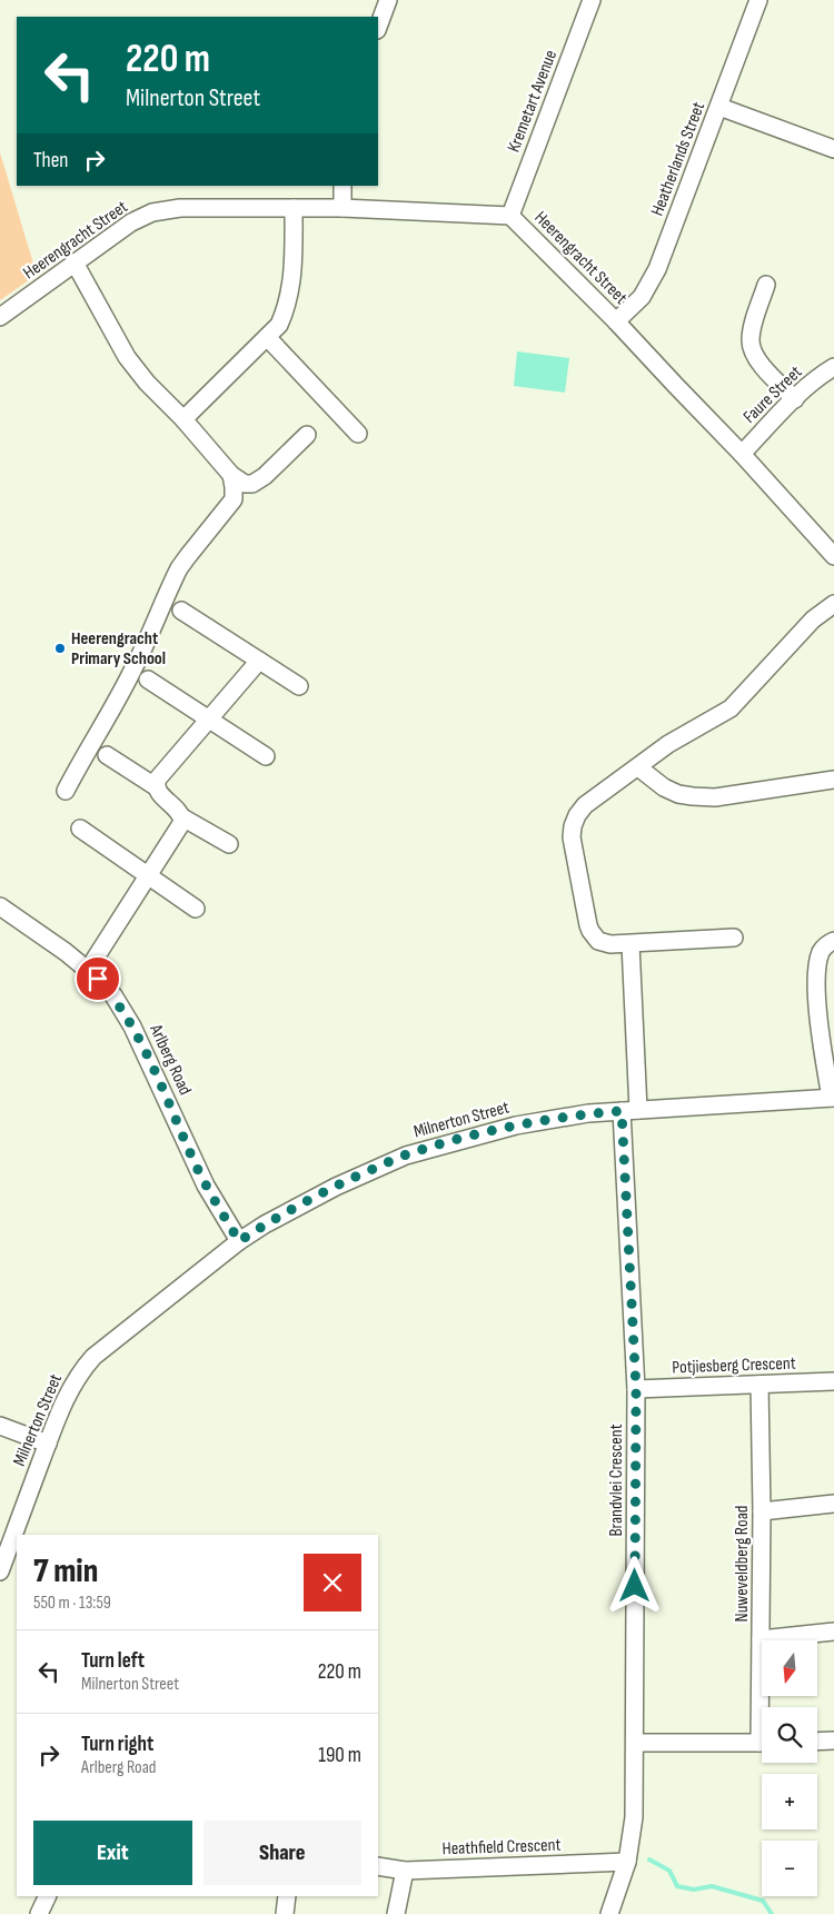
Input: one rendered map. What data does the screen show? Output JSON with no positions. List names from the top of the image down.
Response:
{
  "streets": {
    "street": [
      "Kremetart Avenue",
      "Heatherlands Street",
      "Heerengracht Street",
      "Faure Street",
      "Arlberg Road",
      "Milnerton Street",
      "Potjiesberg Crescent",
      "Brandvlei Crescent",
      "Nuweveldberg Road",
      "Heathfield Crescent"
    ]
  },
  "crossings": [
    ["Kremetart Avenue", "Heerengracht Street"],
    ["Heatherlands Street", "Heerengracht Street"],
    ["Heerengracht Street", "Faure Street"],
    ["Arlberg Road", "Milnerton Street"],
    ["Milnerton Street", "Brandvlei Crescent"],
    ["Potjiesberg Crescent", "Brandvlei Crescent"],
    ["Potjiesberg Crescent", "Nuweveldberg Road"],
    ["Brandvlei Crescent", "Heathfield Crescent"]
  ],
  "places": ["Heerengracht Primary School"],
  "north": "bottom",
  "page": {
    "turn": ["220 m", "Milnerton Street"],
    "then": "Then",
    "heading": ["7 min", "550 m · 13:59"],
    "list": [
      {
        "name": "Turn left",
        "note": "Milnerton Street",
        "value": "220 m"
      },
      {
        "name": "Turn right",
        "note": "Arlberg Road",
        "value": "190 m"
      }
    ],
    "map_buttons": ["+", "−"],
    "buttons": ["Exit", "Share"]
  }
}
